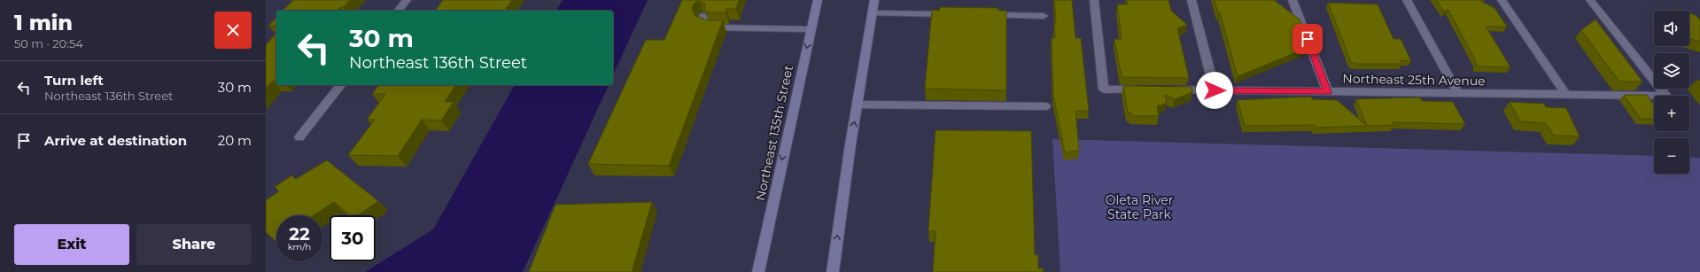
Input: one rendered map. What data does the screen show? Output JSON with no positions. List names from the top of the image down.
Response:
{
  "streets": {
    "street": ["Northeast 25th Avenue", "Northeast 135th Street"]
  },
  "parks": ["Oleta River State Park"],
  "page": {
    "heading": ["1 min", "50 m · 20:54"],
    "map_buttons": ["+", "−"],
    "turn": ["30 m", "Northeast 136th Street"],
    "list": [
      {
        "name": "Turn left",
        "note": "Northeast 136th Street",
        "value": "30 m"
      },
      {
        "name": "Arrive at destination",
        "value": "20 m"
      }
    ],
    "speed": "22 km/h",
    "limit": "30",
    "buttons": ["Exit", "Share"]
  }
}
